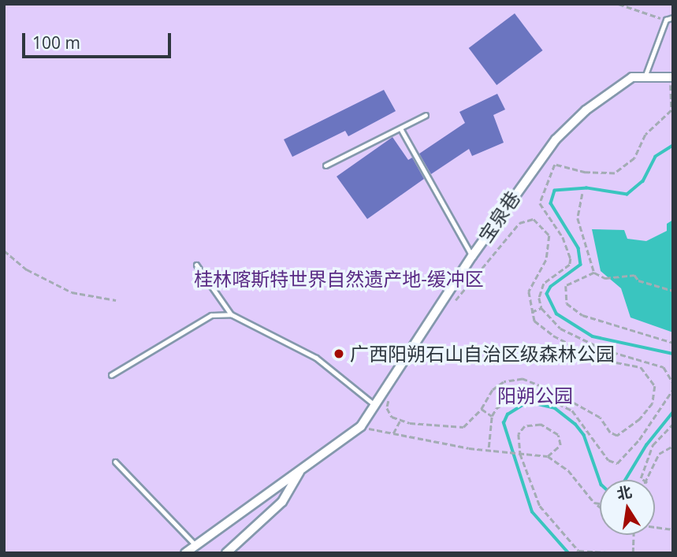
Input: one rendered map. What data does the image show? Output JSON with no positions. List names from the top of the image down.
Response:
{
  "streets": {
    "street": ["宝泉巷"]
  },
  "parks": ["桂林喀斯特世界自然遗产地-缓冲区", "阳朔公园"],
  "places": ["广西阳朔石山自治区级森林公园"],
  "scale_bar": "100 m",
  "north": "top"
}
